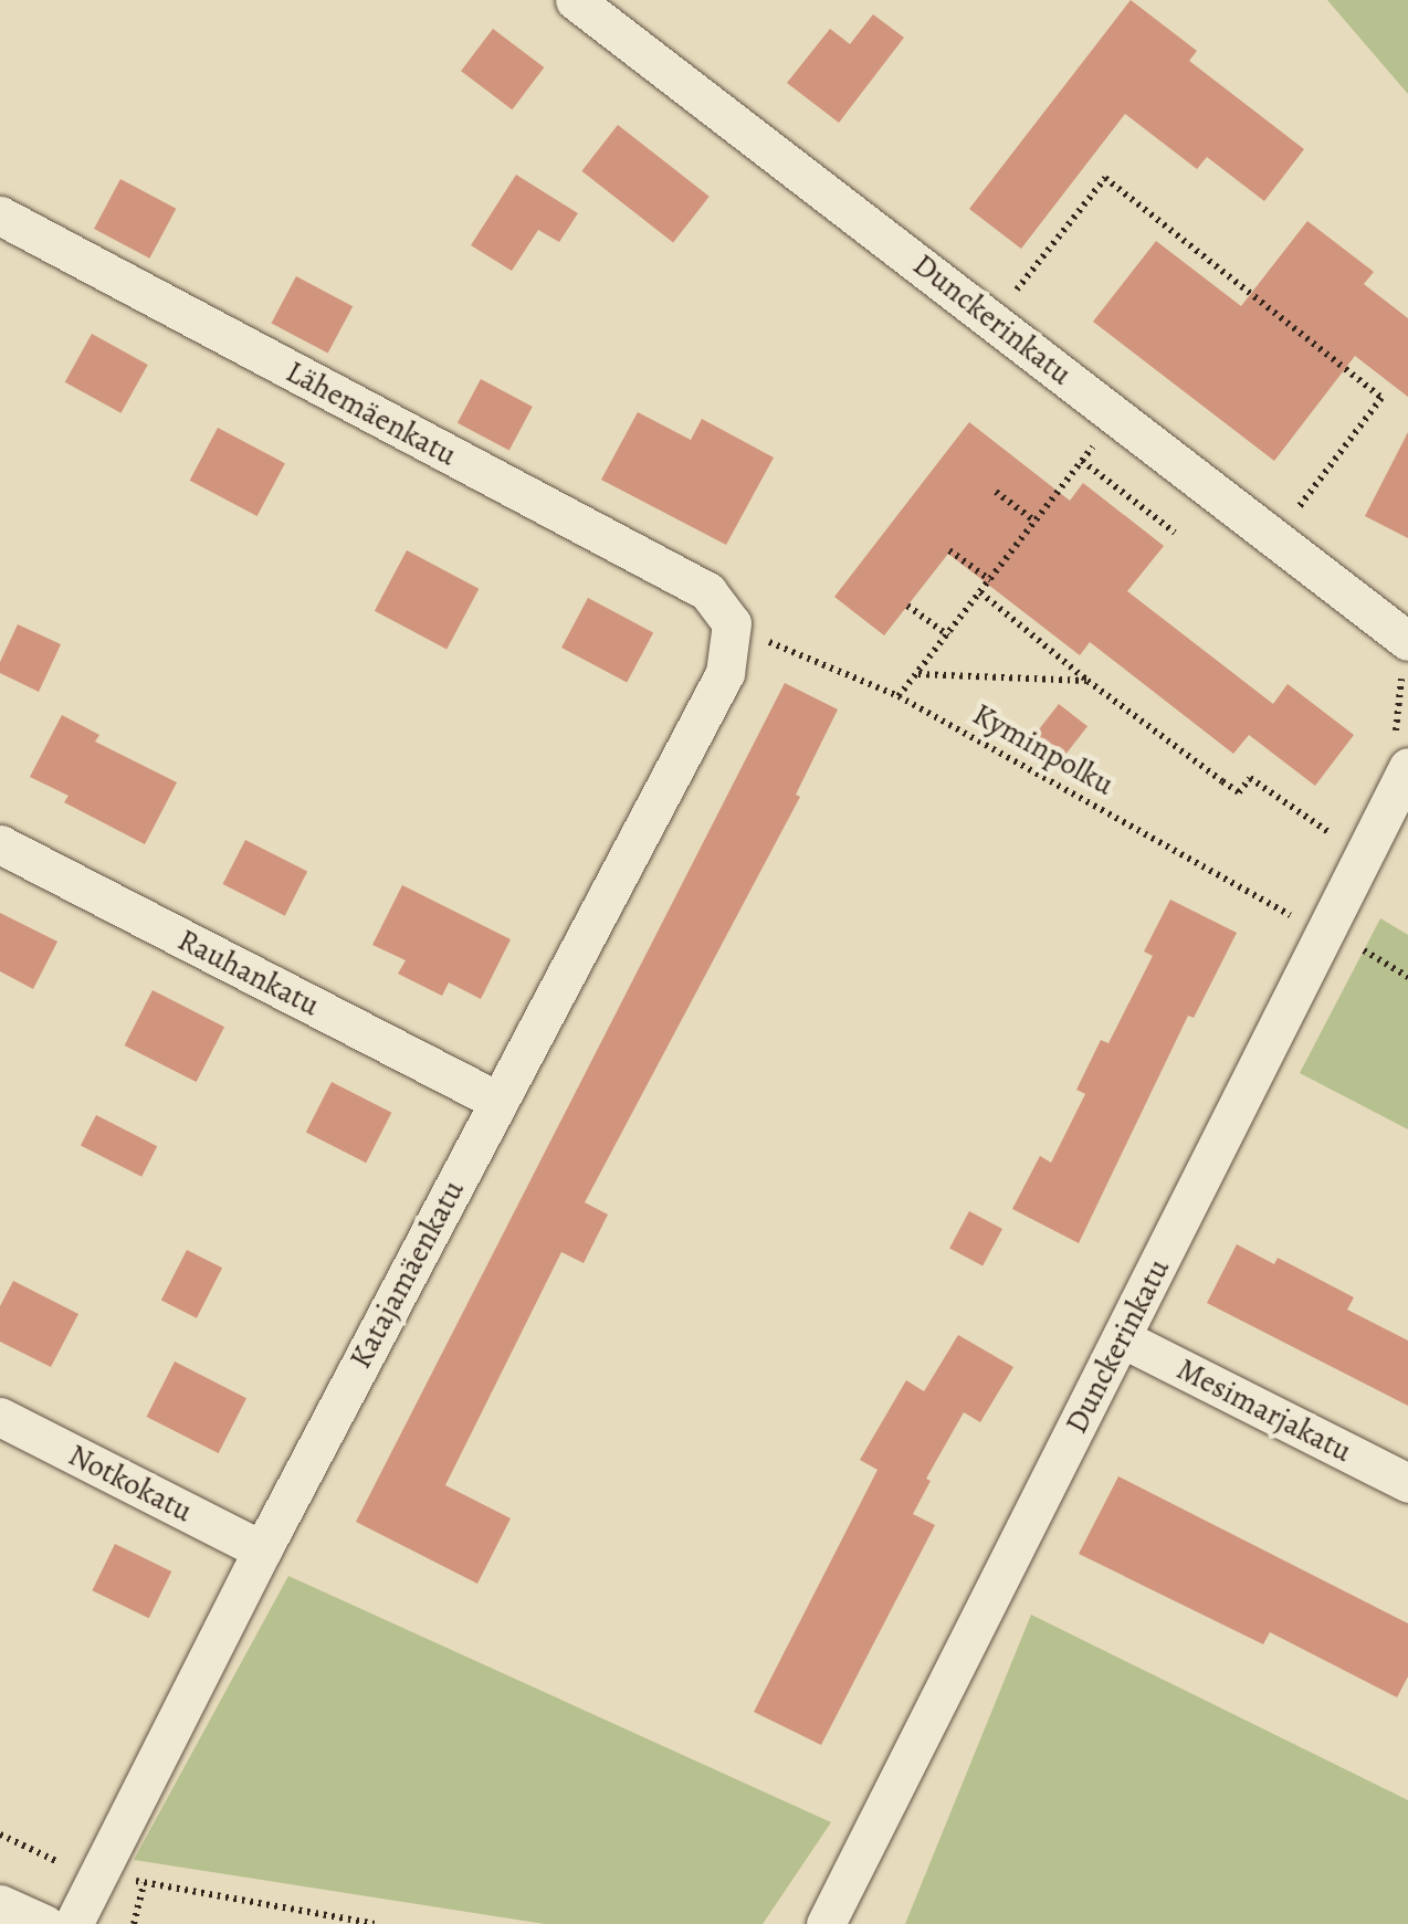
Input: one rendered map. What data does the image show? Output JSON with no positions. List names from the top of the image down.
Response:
{
  "streets": {
    "street": [
      "Dunckerinkatu",
      "Lähemäenkatu",
      "Rauhankatu",
      "Katajamäenkatu",
      "Mesimarjakatu",
      "Notkokatu"
    ],
    "path": ["Kyminpolku"]
  },
  "crossings": [
    ["Dunckerinkatu", "Kyminpolku"],
    ["Dunckerinkatu", "Mesimarjakatu"],
    ["Lähemäenkatu", "Kyminpolku"],
    ["Lähemäenkatu", "Katajamäenkatu"],
    ["Kyminpolku", "Katajamäenkatu"],
    ["Rauhankatu", "Katajamäenkatu"],
    ["Katajamäenkatu", "Notkokatu"]
  ]
}
